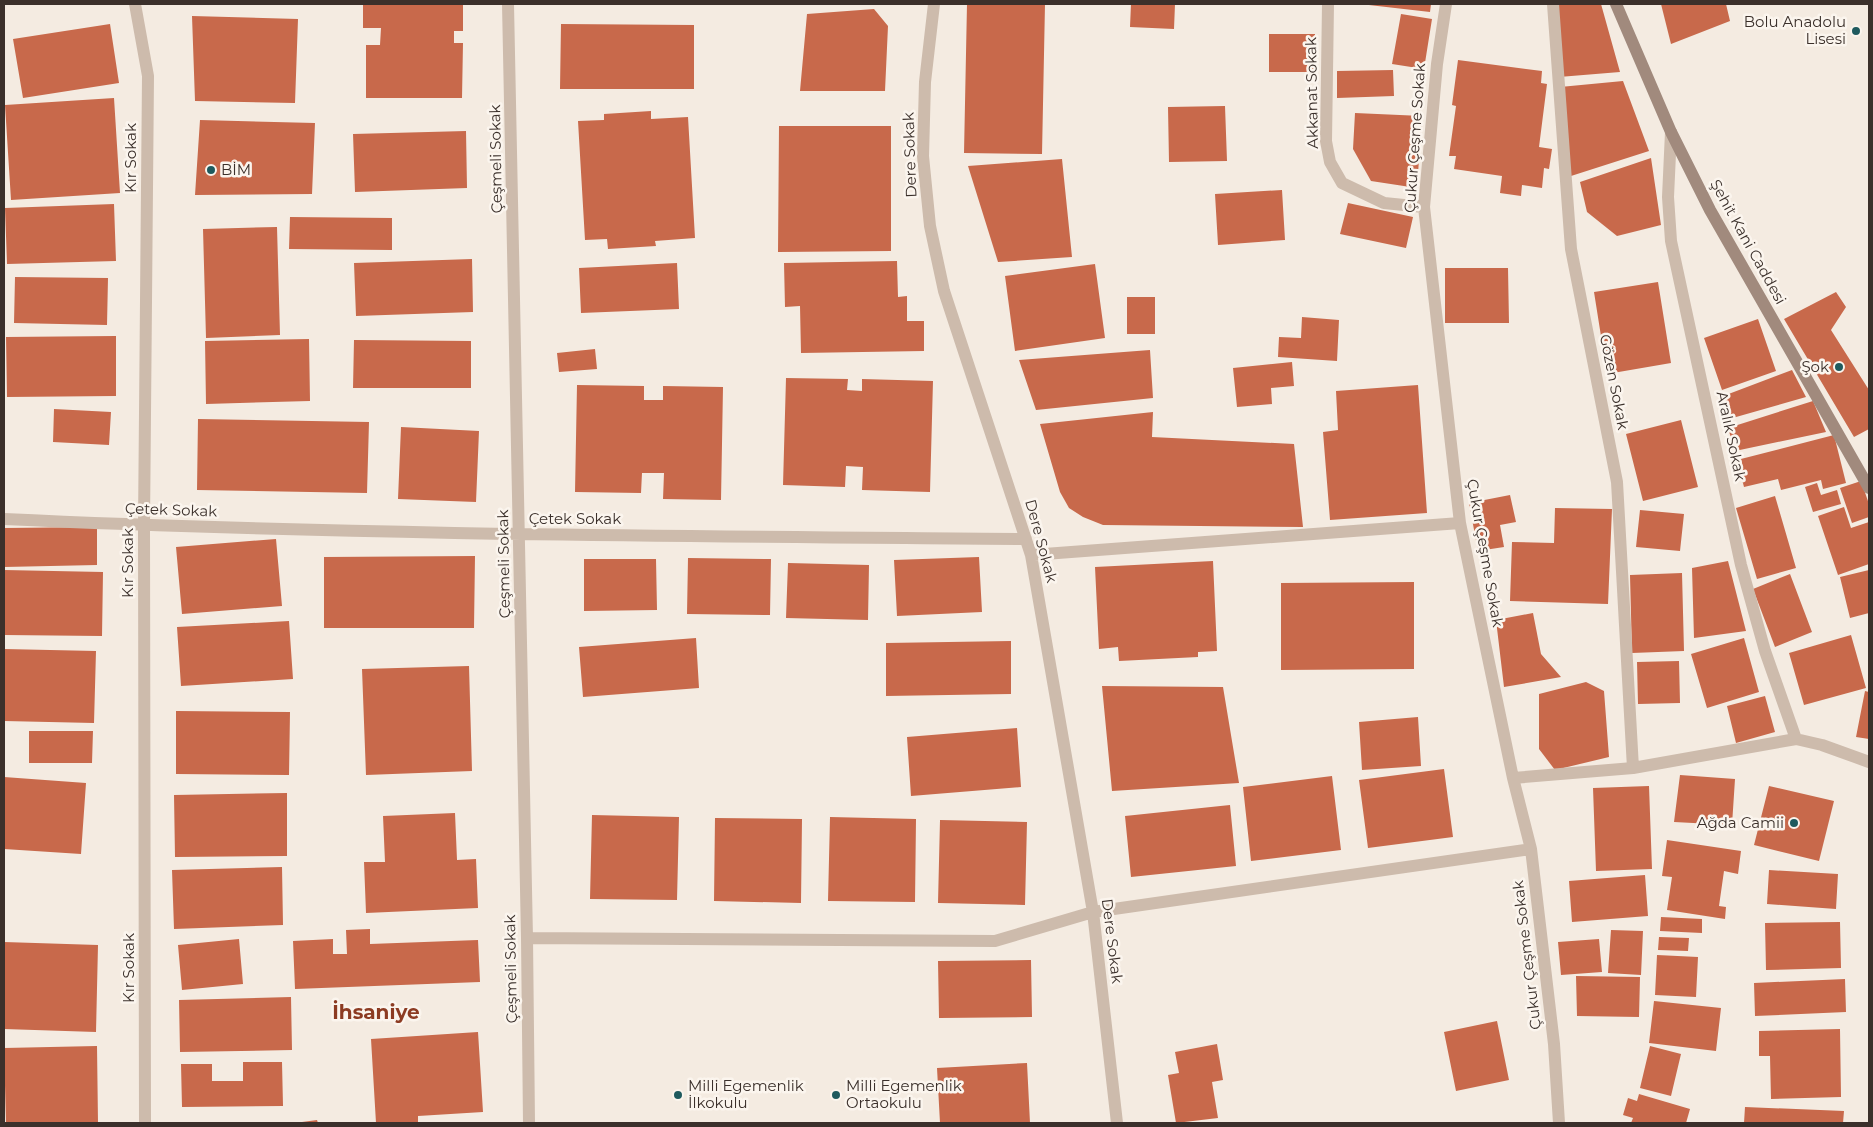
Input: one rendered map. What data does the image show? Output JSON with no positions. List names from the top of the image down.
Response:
{
  "streets": {
    "main road": ["Şehit Kani Caddesi"],
    "street": [
      "Akkanat Sokak",
      "Çukur Çeşme Sokak",
      "Dere Sokak",
      "Kır Sokak",
      "Çeşmeli Sokak",
      "Gözen Sokak",
      "Aralık Sokak",
      "Çetek Sokak"
    ]
  },
  "crossings": [
    ["Akkanat Sokak", "Çukur Çeşme Sokak"],
    ["Dere Sokak", "Çetek Sokak"],
    ["Kır Sokak", "Çetek Sokak"],
    ["Çeşmeli Sokak", "Çetek Sokak"],
    ["Şehit Kani Caddesi", "Aralık Sokak"]
  ],
  "districts": ["İhsaniye"],
  "places": [
    "Bolu Anadolu Lisesi",
    "BİM",
    "Şok",
    "Ağda Camii",
    "Milli Egemenlik İlkokulu",
    "Milli Egemenlik Ortaokulu"
  ]
}
